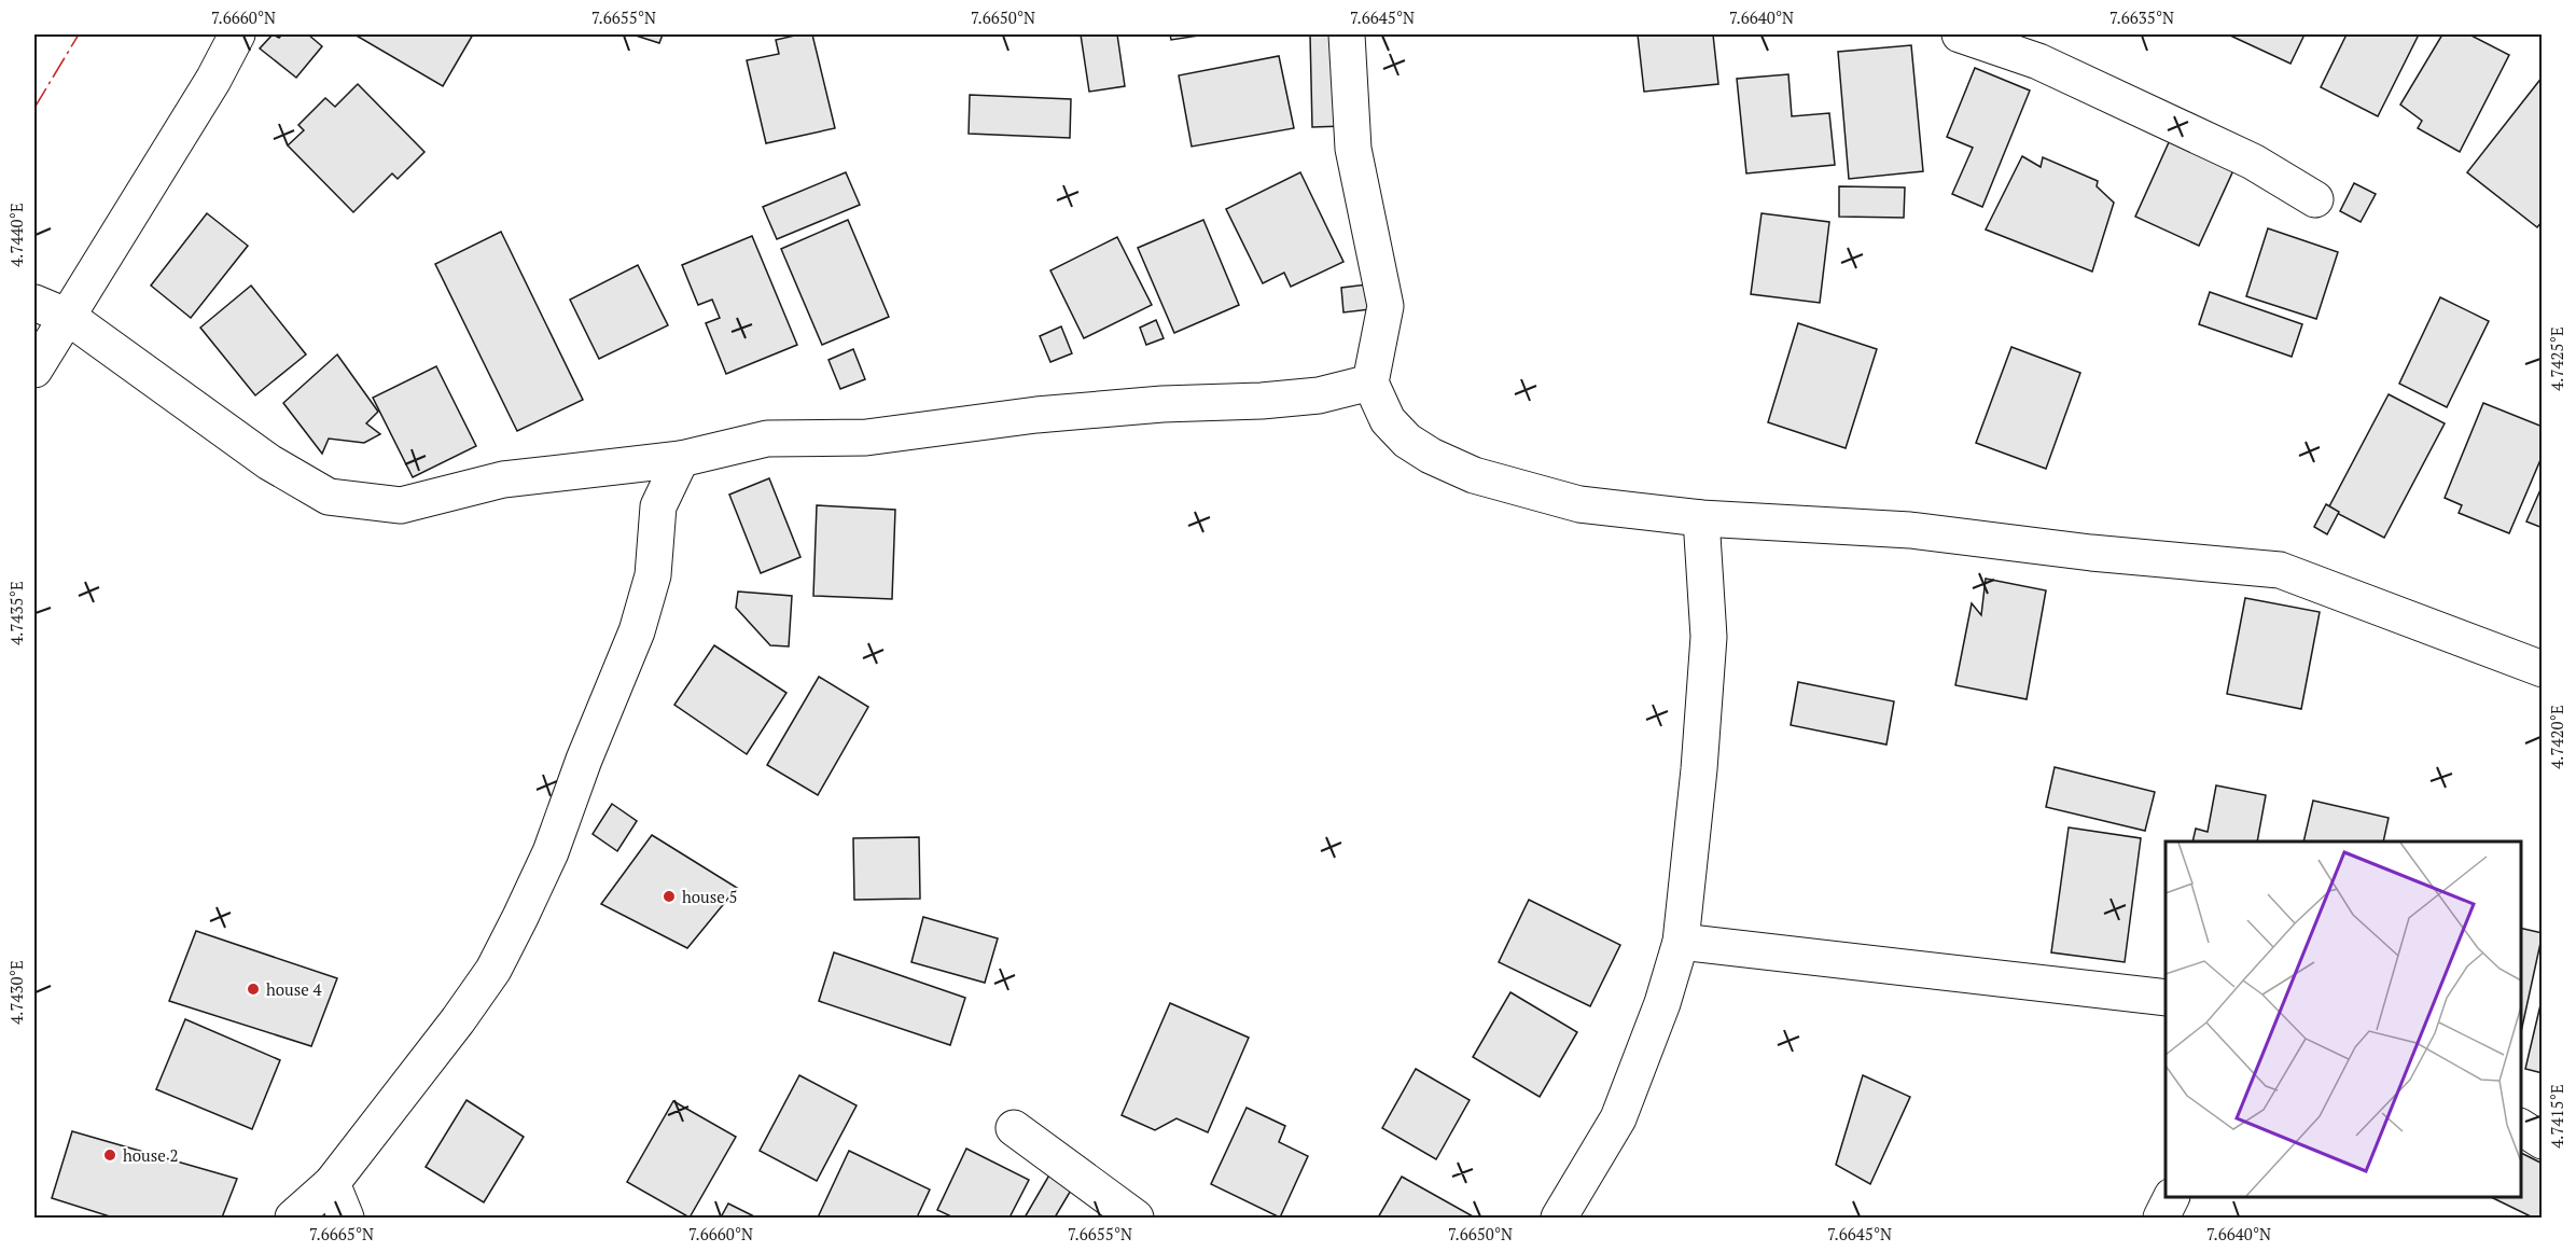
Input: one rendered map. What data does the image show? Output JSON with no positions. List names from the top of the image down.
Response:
{
  "places": ["house 5", "house 4", "house 2"],
  "coordinates": [
    "7.6660°N",
    "7.6655°N",
    "7.6650°N",
    "7.6645°N",
    "7.6640°N",
    "7.6635°N",
    "4.7440°E",
    "4.7425°E",
    "4.7435°E",
    "4.7420°E",
    "4.7430°E",
    "4.7415°E",
    "7.6665°N"
  ]
}
